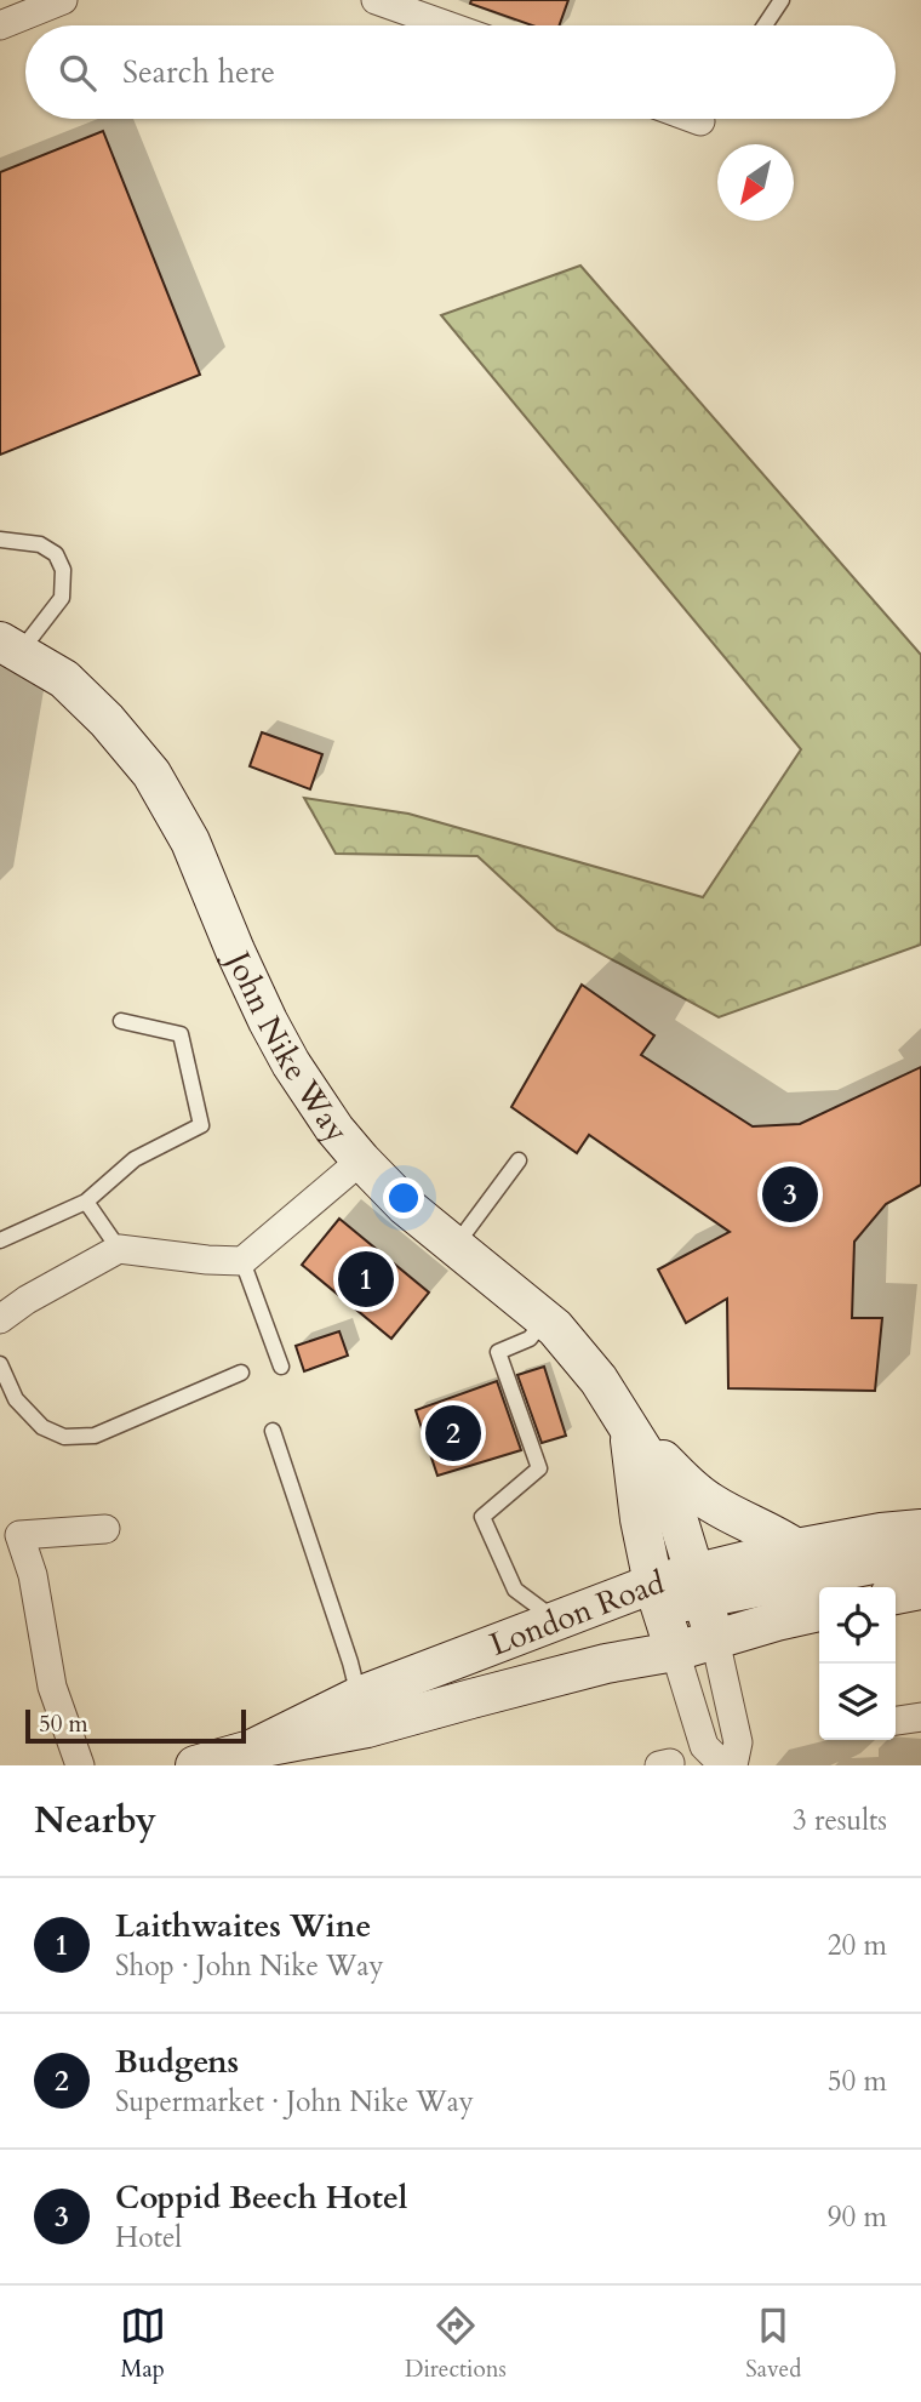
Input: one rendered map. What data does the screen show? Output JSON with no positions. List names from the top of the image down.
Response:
{
  "streets": {
    "main road": ["John Nike Way", "London Road"]
  },
  "crossings": [
    ["John Nike Way", "London Road"]
  ],
  "scale_bar": "50 m",
  "north": "bottom left",
  "page": {
    "search": "Search here",
    "pins": ["3", "1", "2"],
    "scale": "50 m",
    "heading": ["Nearby", "3 results"],
    "list": [
      {
        "mark": "1",
        "name": "Laithwaites Wine",
        "note": "Shop · John Nike Way",
        "value": "20 m"
      },
      {
        "mark": "2",
        "name": "Budgens",
        "note": "Supermarket · John Nike Way",
        "value": "50 m"
      },
      {
        "mark": "3",
        "name": "Coppid Beech Hotel",
        "note": "Hotel",
        "value": "90 m"
      }
    ],
    "nav": ["Map", "Directions", "Saved"]
  }
}
